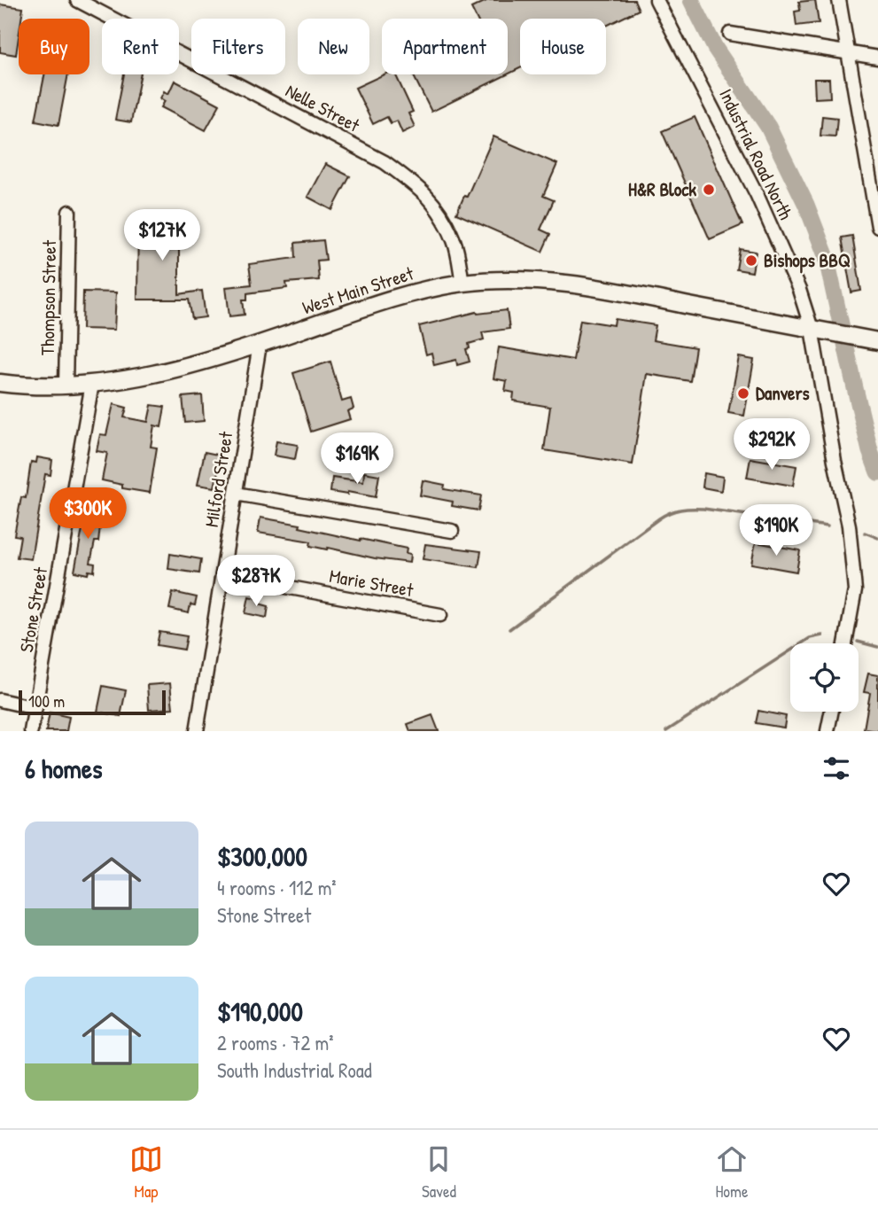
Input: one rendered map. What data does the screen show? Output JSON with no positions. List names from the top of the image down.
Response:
{
  "streets": {
    "main road": ["West Main Street"],
    "street": [
      "Nelle Street",
      "Industrial Road North",
      "Thompson Street",
      "Milford Street",
      "Marie Street",
      "Stone Street"
    ]
  },
  "crossings": [
    ["Nelle Street", "West Main Street"],
    ["Industrial Road North", "West Main Street"],
    ["West Main Street", "Thompson Street"],
    ["West Main Street", "Milford Street"],
    ["West Main Street", "Stone Street"],
    ["Milford Street", "Marie Street"]
  ],
  "places": ["H&R Block", "Bishops BBQ", "Danvers"],
  "scale_bar": "100 m",
  "page": {
    "chip": [
      "Buy",
      "Rent",
      "Filters",
      "New",
      "Apartment",
      "House"
    ],
    "price": [
      "$127K",
      "$292K",
      "$169K",
      "$300K",
      "$190K",
      "$287K"
    ],
    "scale": "100 m",
    "heading": "6 homes",
    "list": [
      {
        "name": "$300,000",
        "note": "4 rooms · 112 m² · Stone Street"
      },
      {
        "name": "$190,000",
        "note": "2 rooms · 72 m² · South Industrial Road"
      }
    ],
    "tabs": ["Map", "Saved", "Home"]
  }
}
